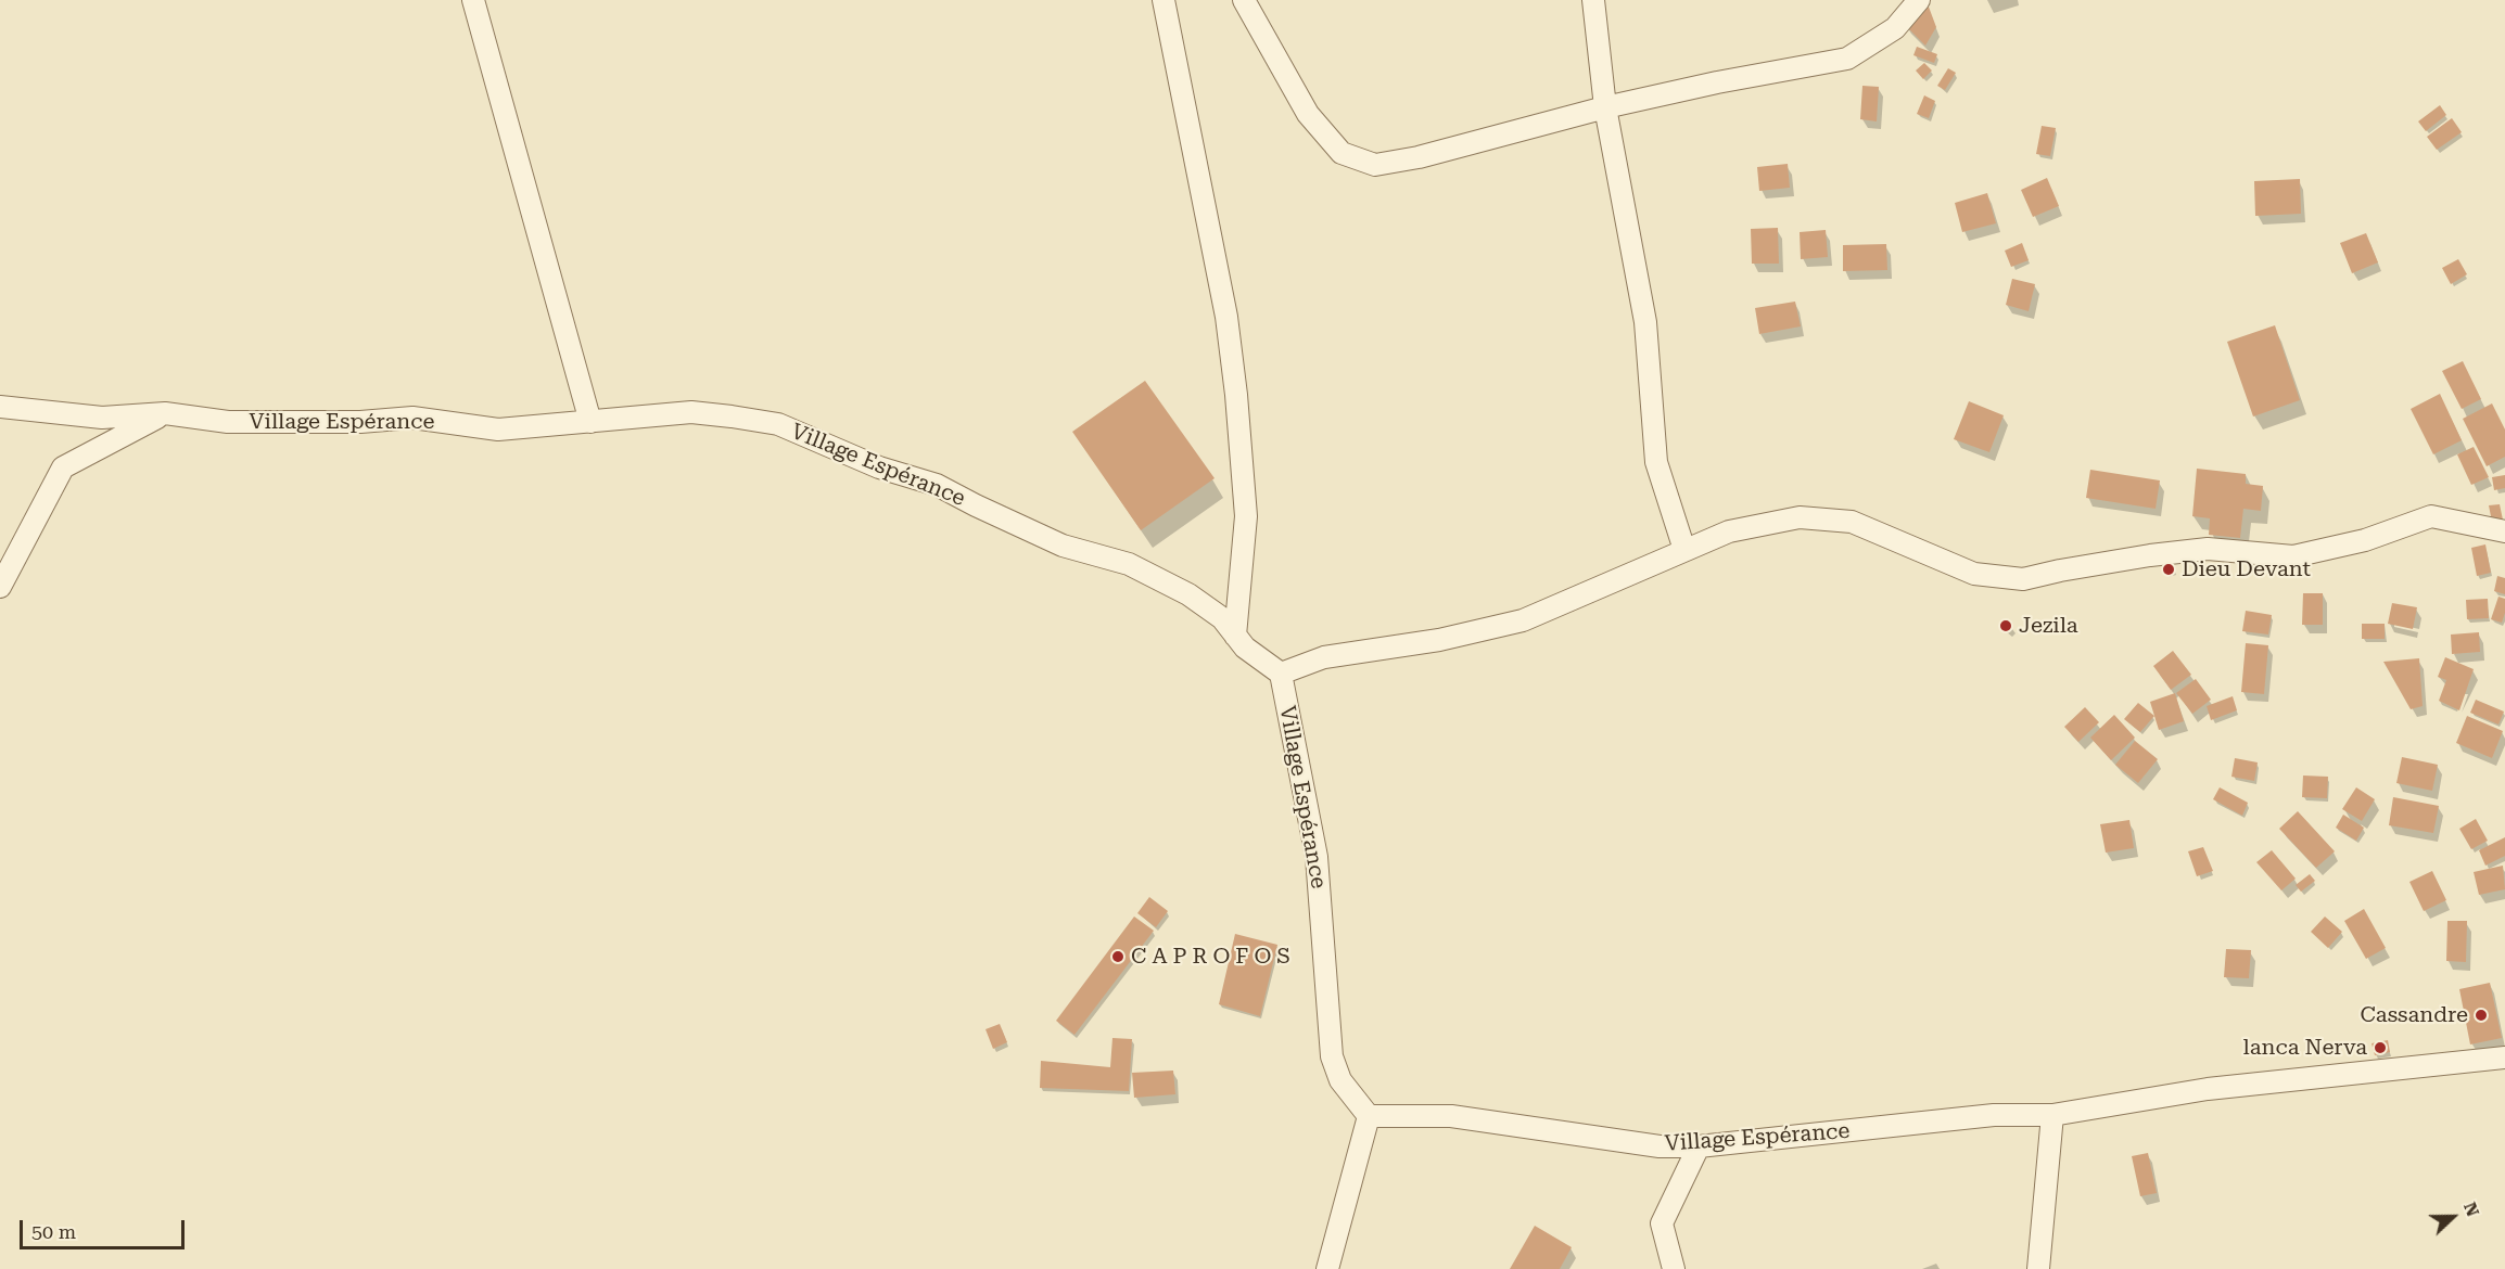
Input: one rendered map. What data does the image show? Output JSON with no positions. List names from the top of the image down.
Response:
{
  "streets": {
    "street": ["Village Espérance"]
  },
  "places": [
    "Dieu Devant",
    "Jezila",
    "C A P R O F O S",
    "Cassandre",
    "lanca Nerva"
  ],
  "scale_bar": "50 m",
  "north": "right"
}
